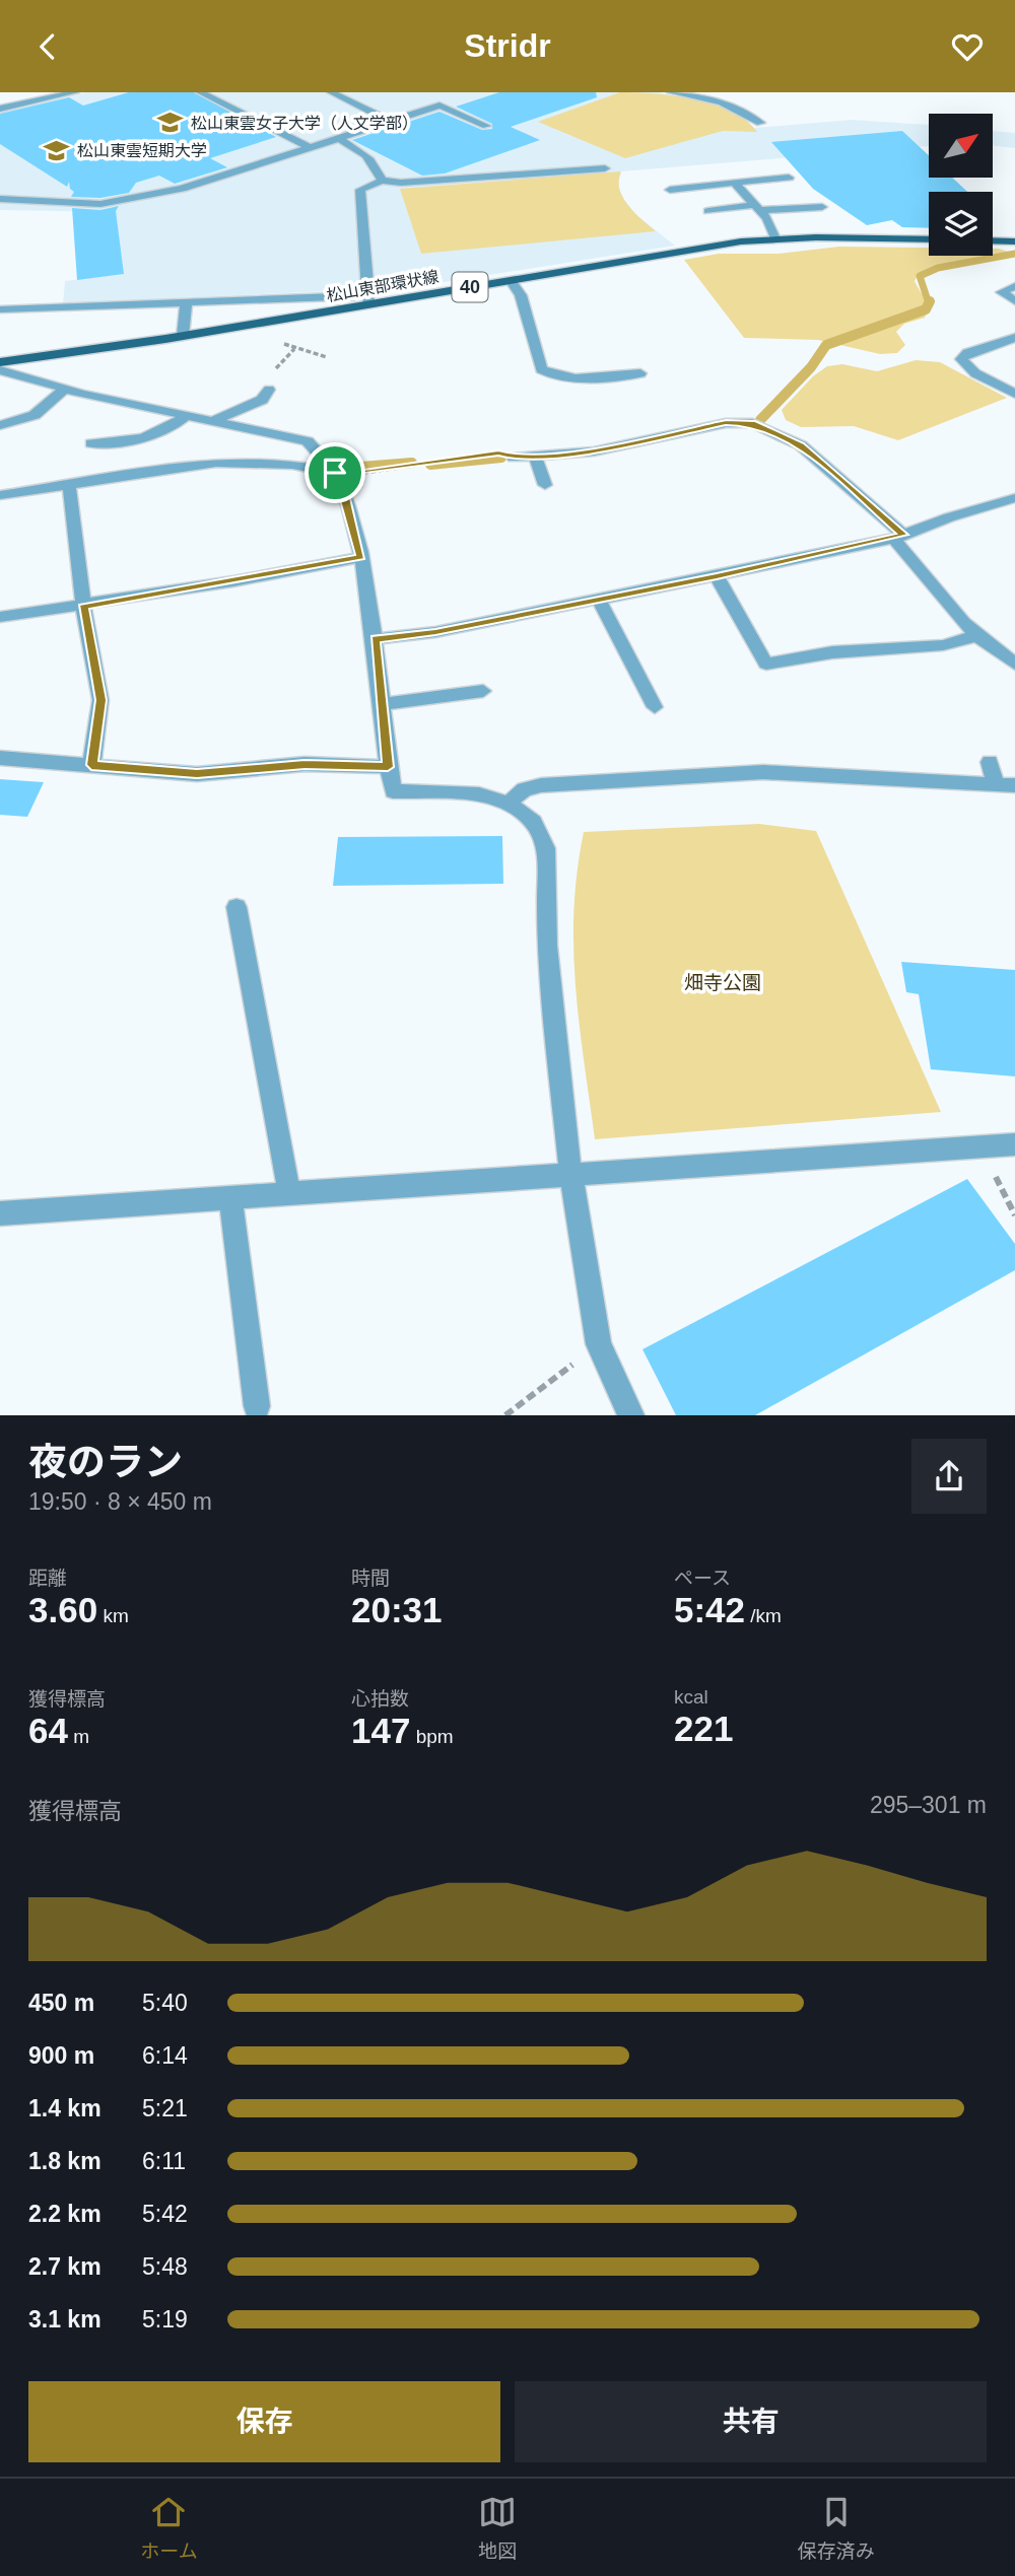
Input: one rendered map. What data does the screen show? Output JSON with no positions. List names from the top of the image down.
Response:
{
  "streets": {
    "main road": ["松山東部環状線", "40"]
  },
  "parks": ["畑寺公園"],
  "places": {
    "school or university": ["松山東雲女子大学（人文学部）", "松山東雲短期大学"]
  },
  "north": "top right",
  "page": {
    "header": "Stridr",
    "heading": ["夜のラン", "19:50 · 8 × 450 m"],
    "stats": [
      ["距離", "3.60 km"],
      ["時間", "20:31"],
      ["ペース", "5:42 /km"],
      ["獲得標高", "64 m"],
      ["心拍数", "147 bpm"],
      ["kcal", "221"]
    ],
    "chart": ["獲得標高", "295–301 m"],
    "list": [
      {
        "name": "450 m",
        "note": "5:40"
      },
      {
        "name": "900 m",
        "note": "6:14"
      },
      {
        "name": "1.4 km",
        "note": "5:21"
      },
      {
        "name": "1.8 km",
        "note": "6:11"
      },
      {
        "name": "2.2 km",
        "note": "5:42"
      },
      {
        "name": "2.7 km",
        "note": "5:48"
      },
      {
        "name": "3.1 km",
        "note": "5:19"
      }
    ],
    "buttons": ["保存", "共有"],
    "tabs": ["ホーム", "地図", "保存済み"]
  }
}
